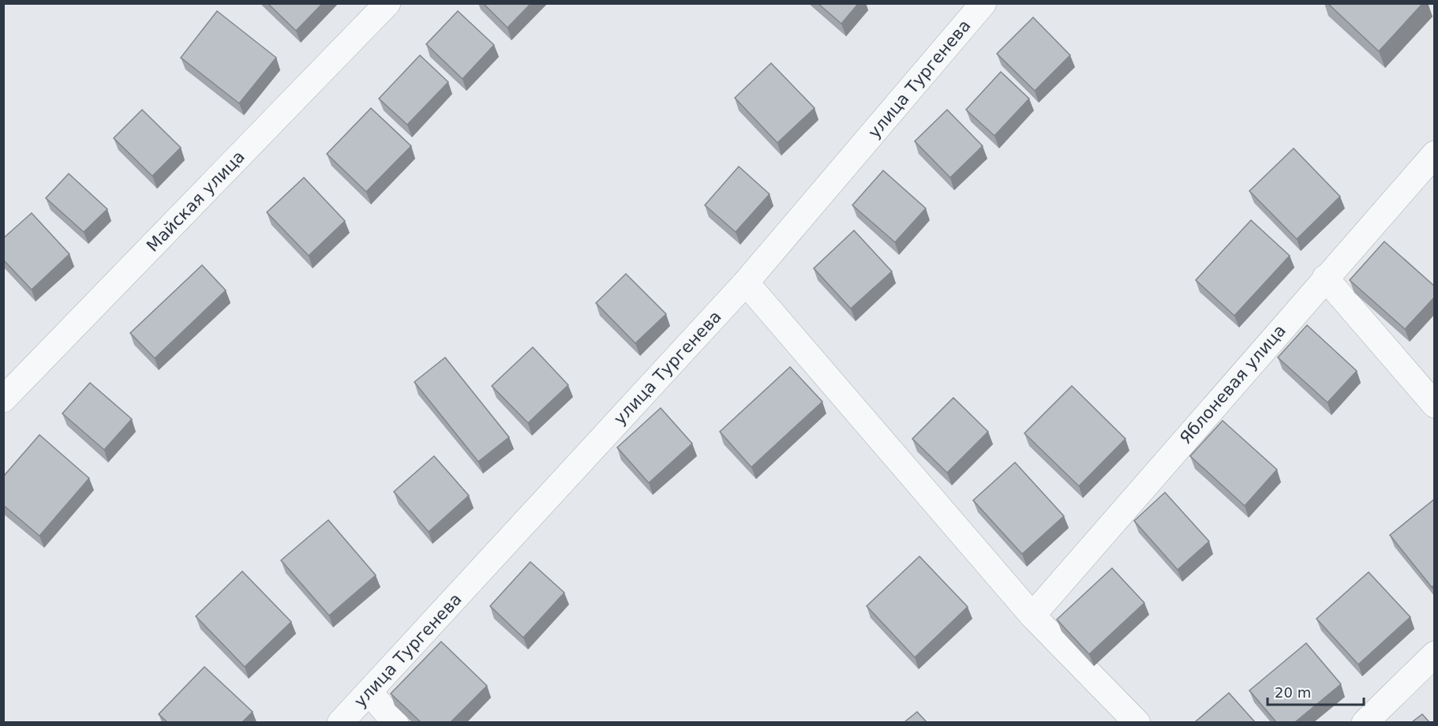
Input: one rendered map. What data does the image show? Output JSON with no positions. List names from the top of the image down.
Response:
{
  "streets": {
    "street": ["улица Тургенева", "Майская улица", "Яблоневая улица"]
  },
  "scale_bar": "20 m"
}
